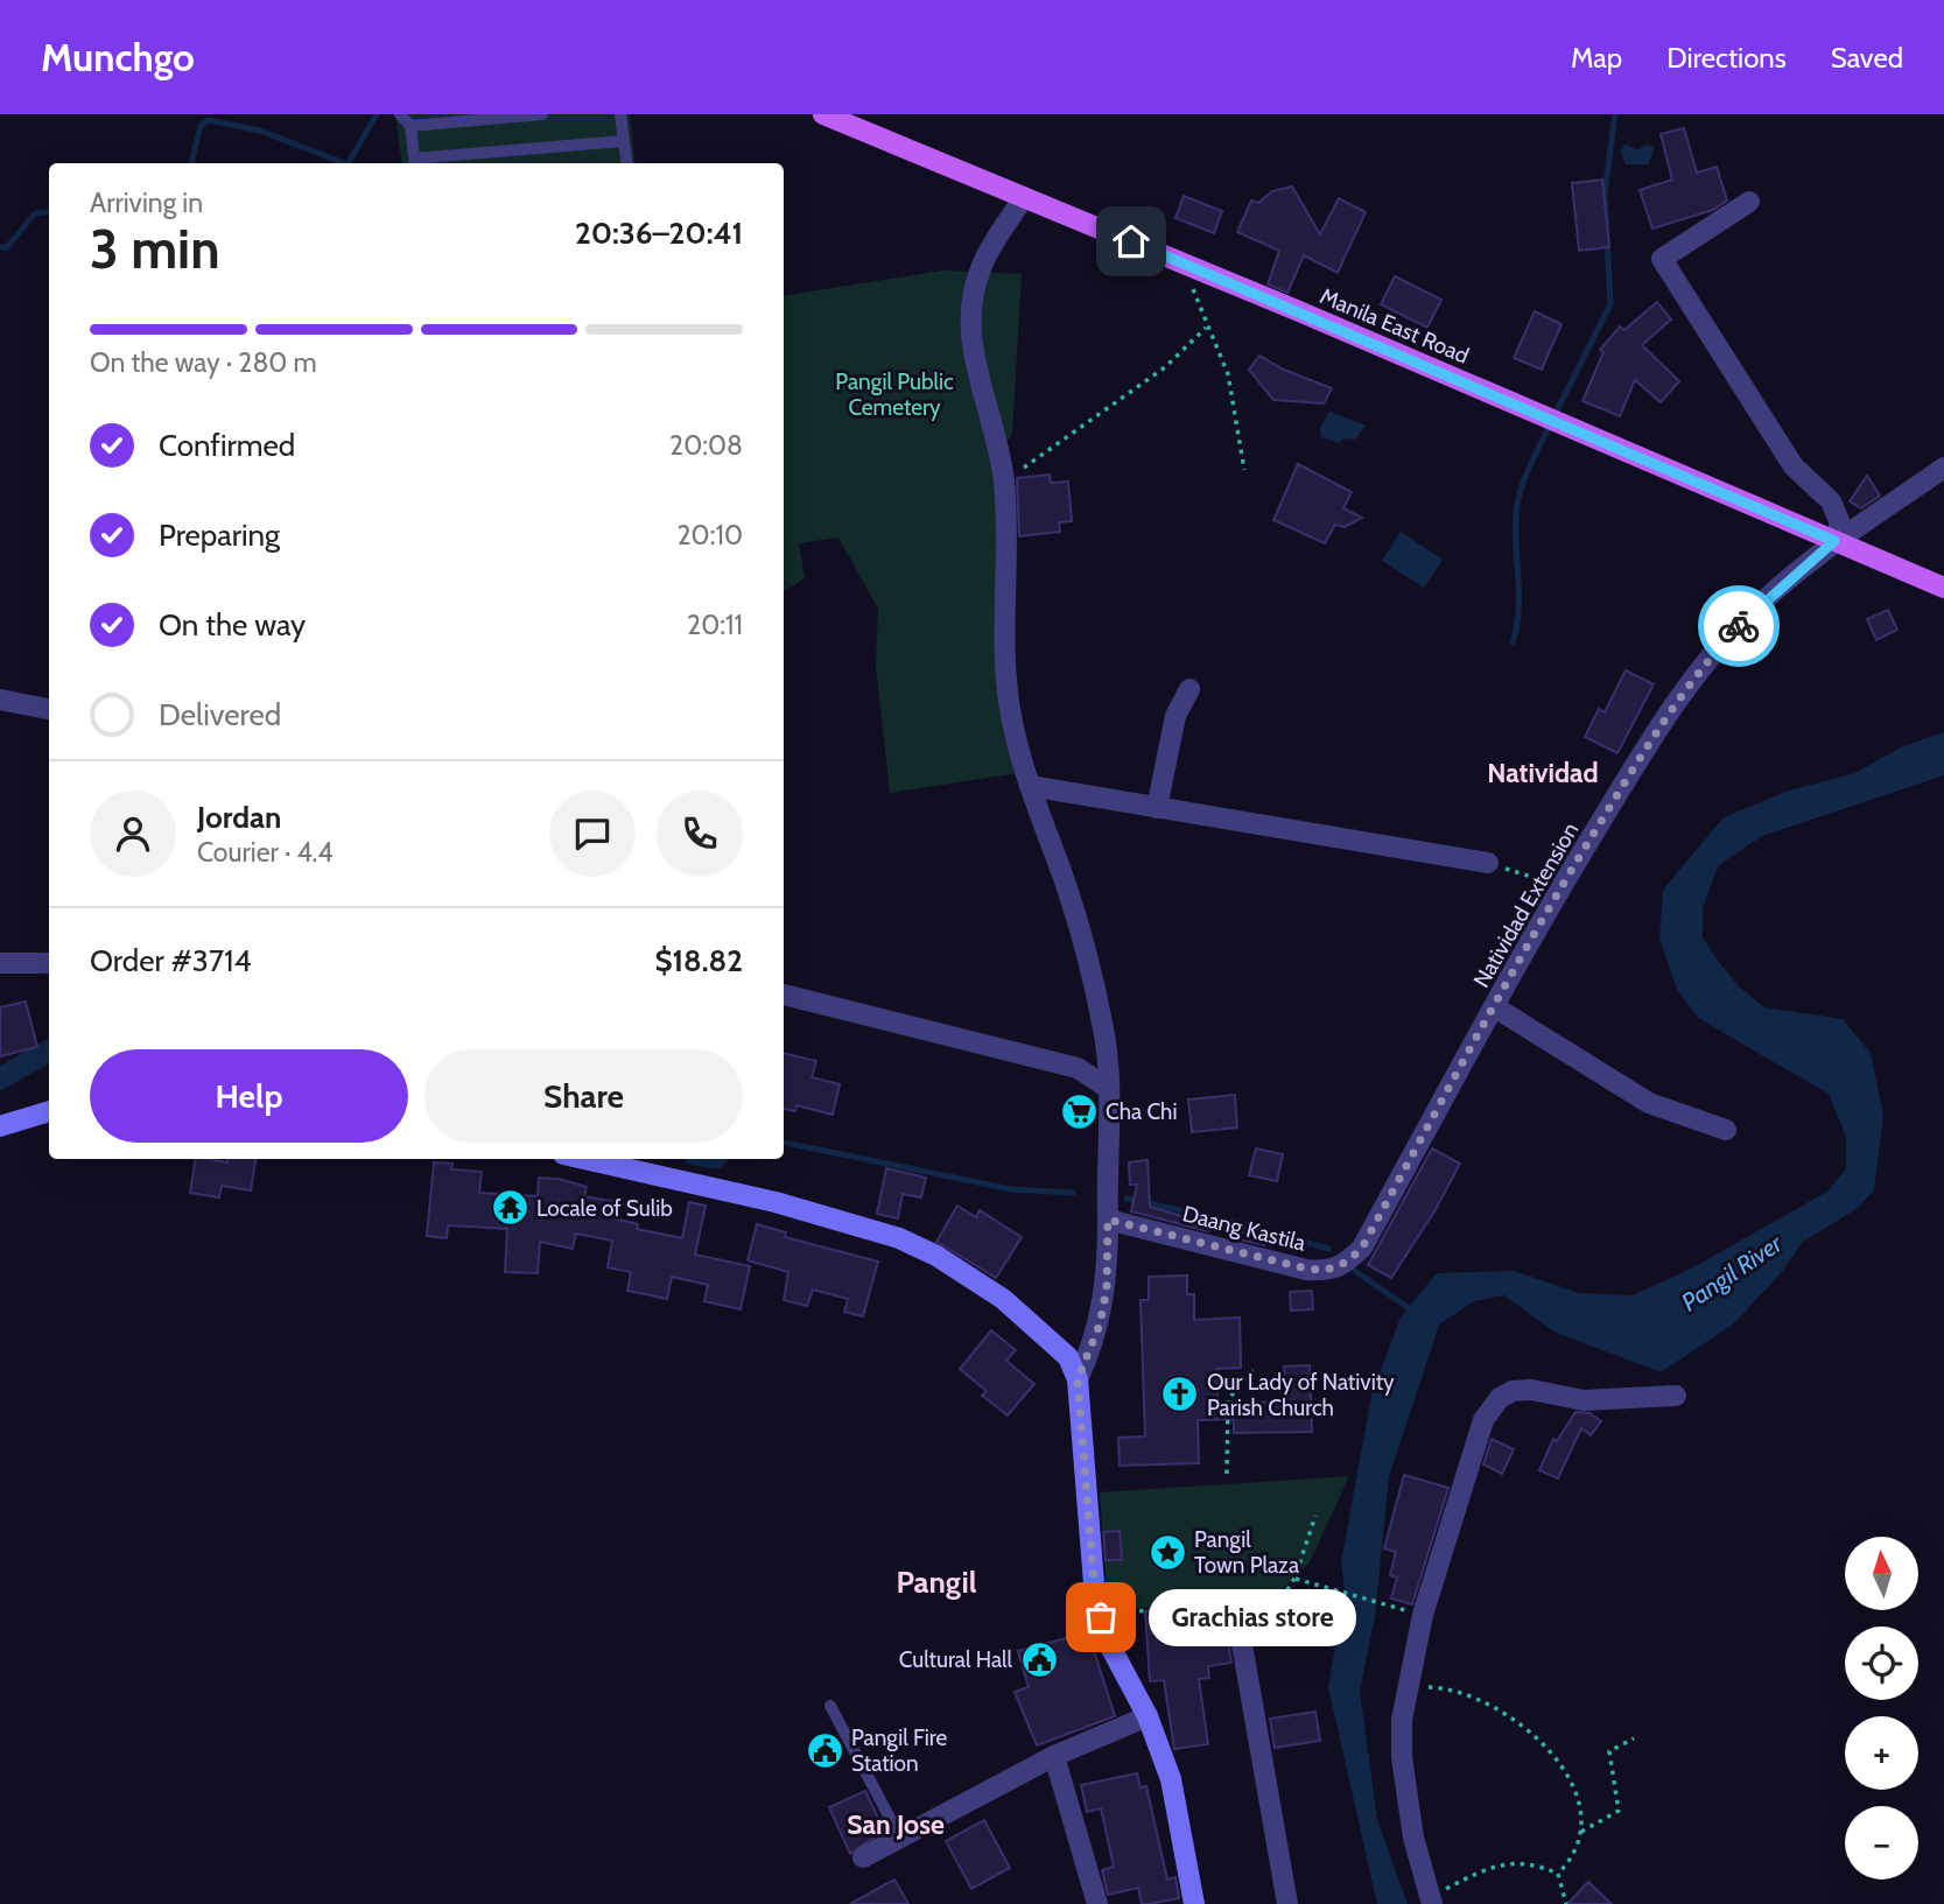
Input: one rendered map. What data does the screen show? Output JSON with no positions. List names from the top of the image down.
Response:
{
  "streets": {
    "main road": ["Manila East Road"],
    "street": ["Natividad Extension", "Daang Kastila"]
  },
  "crossings": [
    ["Manila East Road", "Natividad Extension"],
    ["Natividad Extension", "Daang Kastila"]
  ],
  "districts": ["Natividad", "Pangil", "San Jose"],
  "water": ["Pangil River"],
  "parks": ["Pangil Public Cemetery"],
  "places": {
    "supermarket": ["Cha Chi"],
    "temple": ["Locale of Sulib"],
    "church": ["Our Lady of Nativity Parish Church"],
    "place": ["Pangil Town Plaza"],
    "other": ["Grachias store"],
    "public building": ["Cultural Hall", "Pangil Fire Station"]
  },
  "north": "top",
  "page": {
    "header": "Munchgo",
    "nav": ["Map", "Directions", "Saved"],
    "heading": ["3 min", "Arriving in", "20:36–20:41"],
    "panel": [
      "Jordan",
      "Courier · 4.4",
      "Order #3714",
      "$18.82"
    ],
    "bar": "On the way · 280 m",
    "list": [
      ["Confirmed", "20:08"],
      ["Preparing", "20:10"],
      ["On the way", "20:11"],
      "Delivered"
    ],
    "buttons": ["Help", "Share"],
    "map_buttons": ["+", "−"],
    "bubble": "Grachias store"
  }
}
